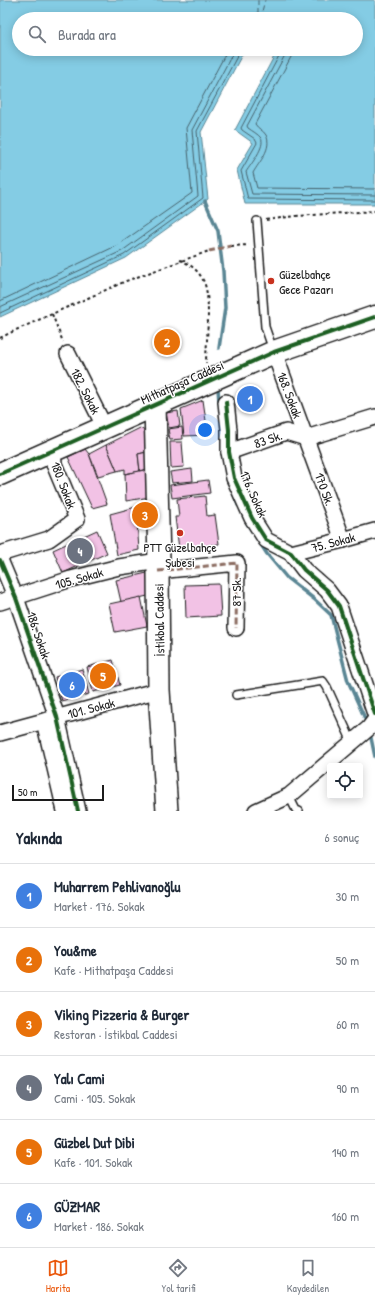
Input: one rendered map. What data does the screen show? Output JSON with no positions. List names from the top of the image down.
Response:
{
  "streets": {
    "main road": ["Mithatpaşa Caddesi", "İstikbal Caddesi"],
    "street": [
      "182. Sokak",
      "168. Sokak",
      "83 Sk.",
      "180. Sokak",
      "170 Sk.",
      "176. Sokak",
      "75. Sokak",
      "105. Sokak",
      "87 Sk.",
      "186. Sokak",
      "101. Sokak"
    ]
  },
  "crossings": [
    ["Mithatpaşa Caddesi", "182. Sokak"],
    ["Mithatpaşa Caddesi", "168. Sokak"],
    ["Mithatpaşa Caddesi", "180. Sokak"],
    ["Mithatpaşa Caddesi", "İstikbal Caddesi"],
    ["168. Sokak", "83 Sk."],
    ["168. Sokak", "170 Sk."],
    ["83 Sk.", "170 Sk."],
    ["83 Sk.", "176. Sokak"],
    ["170 Sk.", "75. Sokak"],
    ["176. Sokak", "75. Sokak"],
    ["105. Sokak", "87 Sk."],
    ["105. Sokak", "İstikbal Caddesi"],
    ["105. Sokak", "186. Sokak"],
    ["87 Sk.", "İstikbal Caddesi"],
    ["İstikbal Caddesi", "101. Sokak"],
    ["186. Sokak", "101. Sokak"]
  ],
  "places": ["Güzelbahçe Gece Pazarı", "PTT Güzelbahçe Şubesi"],
  "scale_bar": "50 m",
  "page": {
    "search": "Burada ara",
    "pins": [
      "2",
      "1",
      "3",
      "4",
      "5",
      "6"
    ],
    "scale": "50 m",
    "heading": ["Yakında", "6 sonuç"],
    "list": [
      {
        "mark": "1",
        "name": "Muharrem Pehlivanoğlu",
        "note": "Market · 176. Sokak",
        "value": "30 m"
      },
      {
        "mark": "2",
        "name": "You&me",
        "note": "Kafe · Mithatpaşa Caddesi",
        "value": "50 m"
      },
      {
        "mark": "3",
        "name": "Viking Pizzeria & Burger",
        "note": "Restoran · İstikbal Caddesi",
        "value": "60 m"
      },
      {
        "mark": "4",
        "name": "Yalı Cami",
        "note": "Cami · 105. Sokak",
        "value": "90 m"
      },
      {
        "mark": "5",
        "name": "Güzbel Dut Dibi",
        "note": "Kafe · 101. Sokak",
        "value": "140 m"
      },
      {
        "mark": "6",
        "name": "GÜZMAR",
        "note": "Market · 186. Sokak",
        "value": "160 m"
      }
    ],
    "nav": ["Harita", "Yol tarifi", "Kaydedilen"]
  }
}
